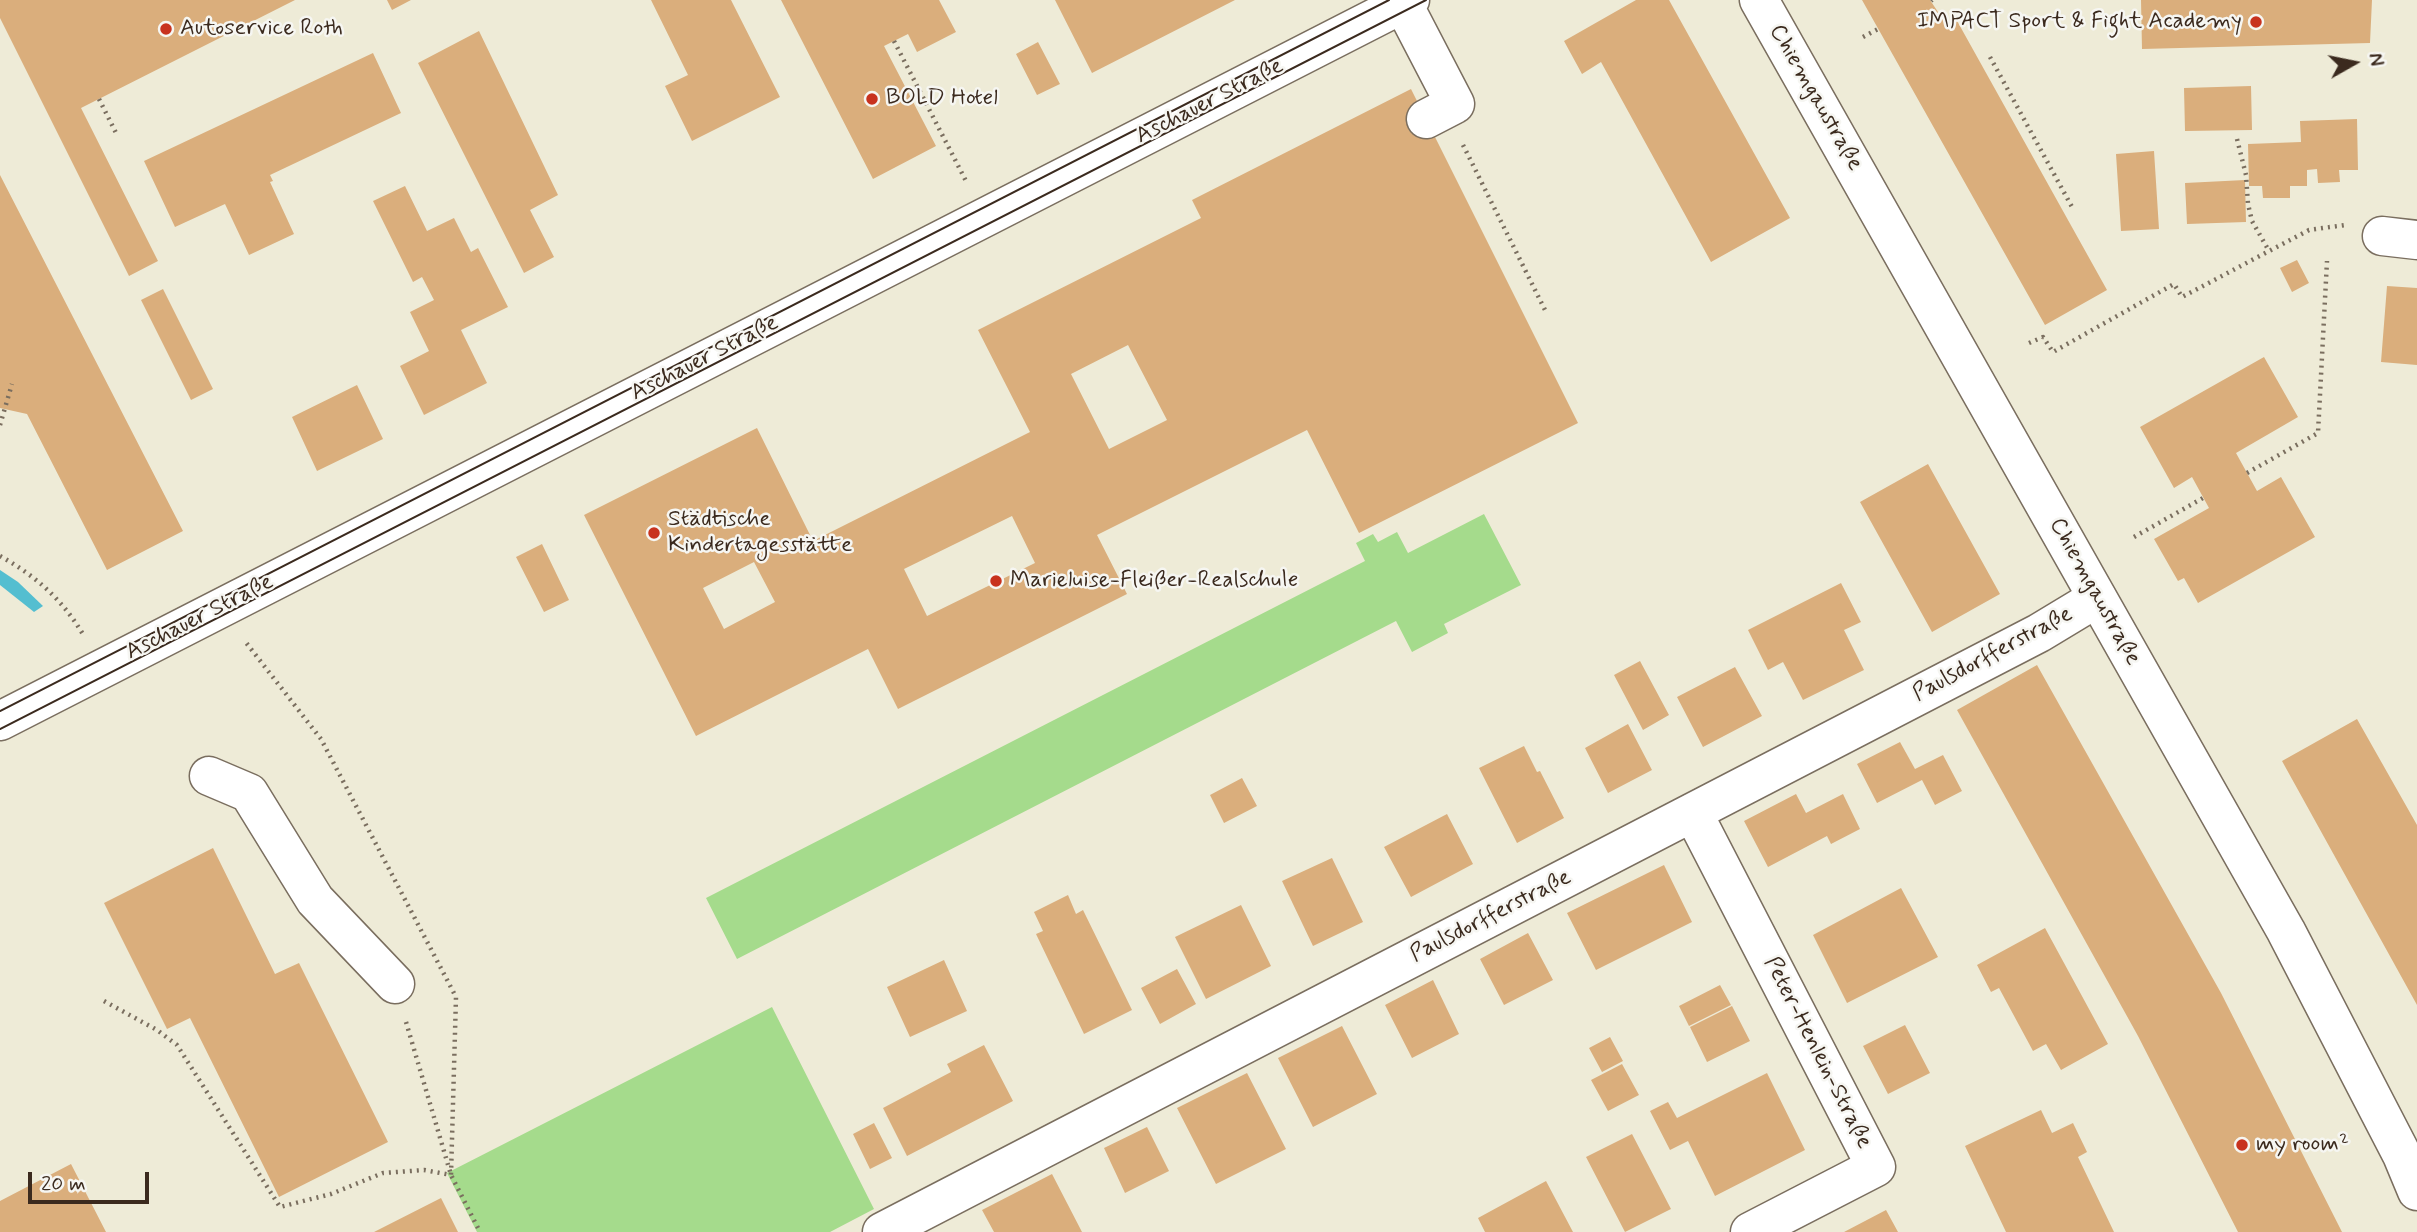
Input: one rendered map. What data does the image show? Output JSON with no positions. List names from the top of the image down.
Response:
{
  "streets": {
    "street": [
      "Chiemgaustraße",
      "Aschauer Straße",
      "Paulsdorfferstraße",
      "Peter-Henlein-Straße"
    ]
  },
  "crossings": [
    ["Chiemgaustraße", "Paulsdorfferstraße"],
    ["Paulsdorfferstraße", "Peter-Henlein-Straße"]
  ],
  "places": [
    "IMPACT Sport & Fight Academy",
    "Autoservice Roth",
    "BOLD Hotel",
    "Städtische Kindertagesstätte",
    "Marieluise-Fleißer-Realschule",
    "my room²"
  ],
  "scale_bar": "20 m",
  "north": "right"
}
